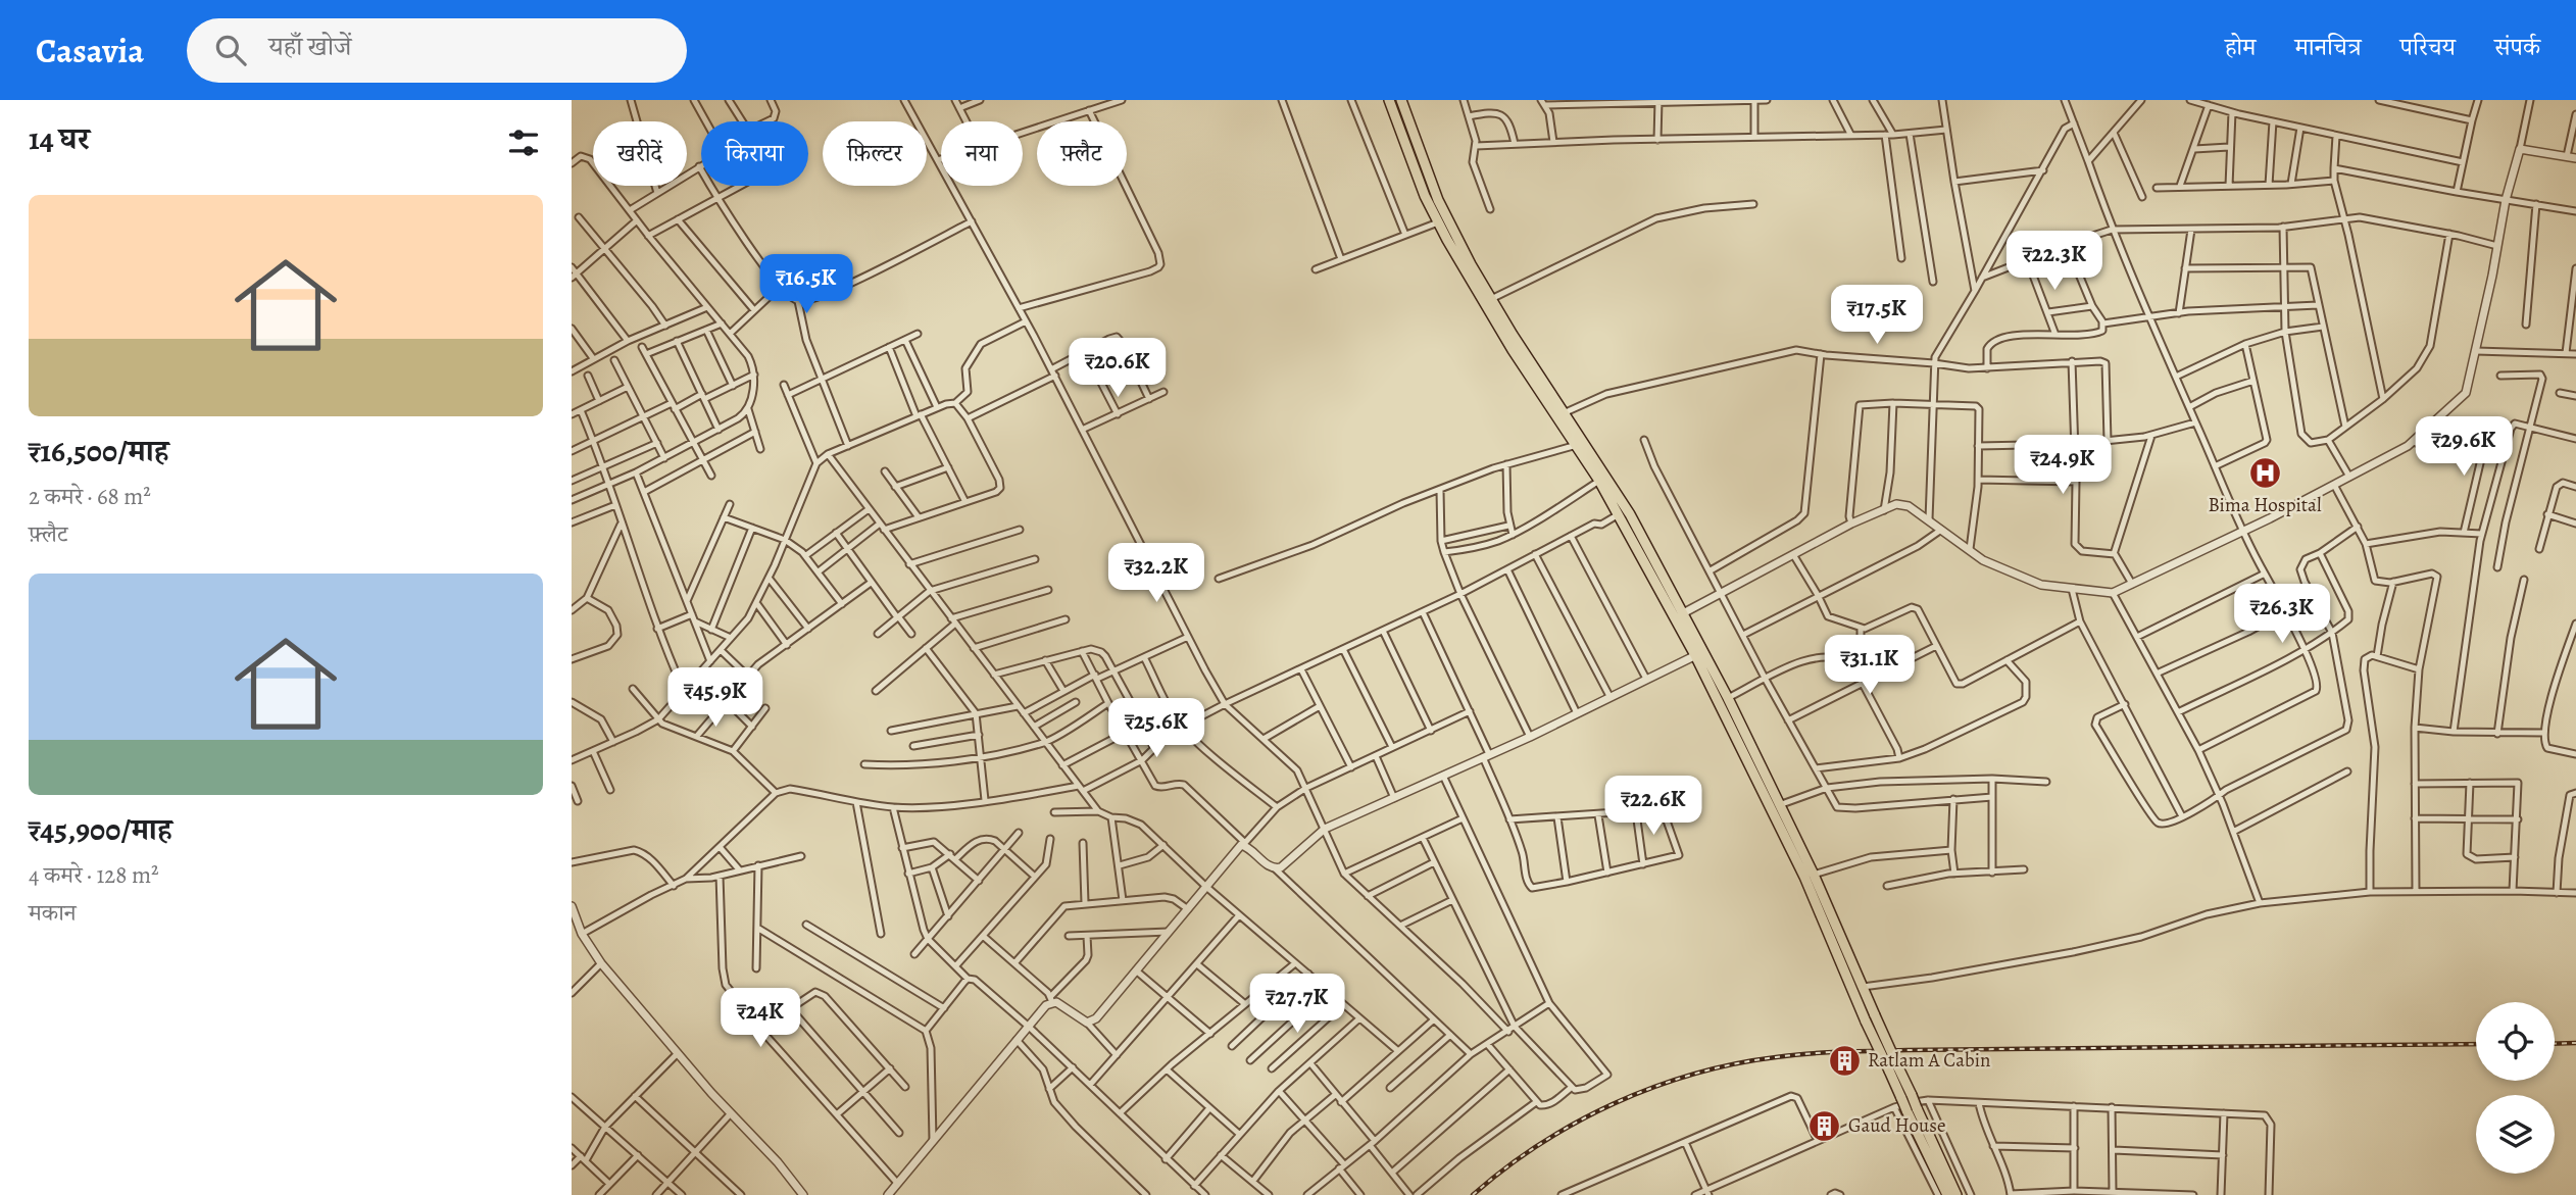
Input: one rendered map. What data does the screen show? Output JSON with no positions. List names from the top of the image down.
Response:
{
  "places": {
    "hospital": ["Bima Hospital"],
    "building": ["Ratlam A Cabin", "Gaud House"]
  },
  "page": {
    "header": "Casavia",
    "search": "यहाँ खोजें",
    "nav": [
      "होम",
      "मानचित्र",
      "परिचय",
      "संपर्क"
    ],
    "heading": "14 घर",
    "chip": [
      "खरीदें",
      "किराया",
      "फ़िल्टर",
      "नया",
      "फ़्लैट"
    ],
    "list": [
      {
        "name": "₹16,500/माह",
        "note": "2 कमरे · 68 m² · फ़्लैट"
      },
      {
        "name": "₹45,900/माह",
        "note": "4 कमरे · 128 m² · मकान"
      }
    ],
    "price": [
      "₹22.3K",
      "₹16.5K",
      "₹17.5K",
      "₹20.6K",
      "₹29.6K",
      "₹24.9K",
      "₹32.2K",
      "₹26.3K",
      "₹31.1K",
      "₹45.9K",
      "₹25.6K",
      "₹22.6K",
      "₹27.7K",
      "₹24K"
    ]
  }
}
